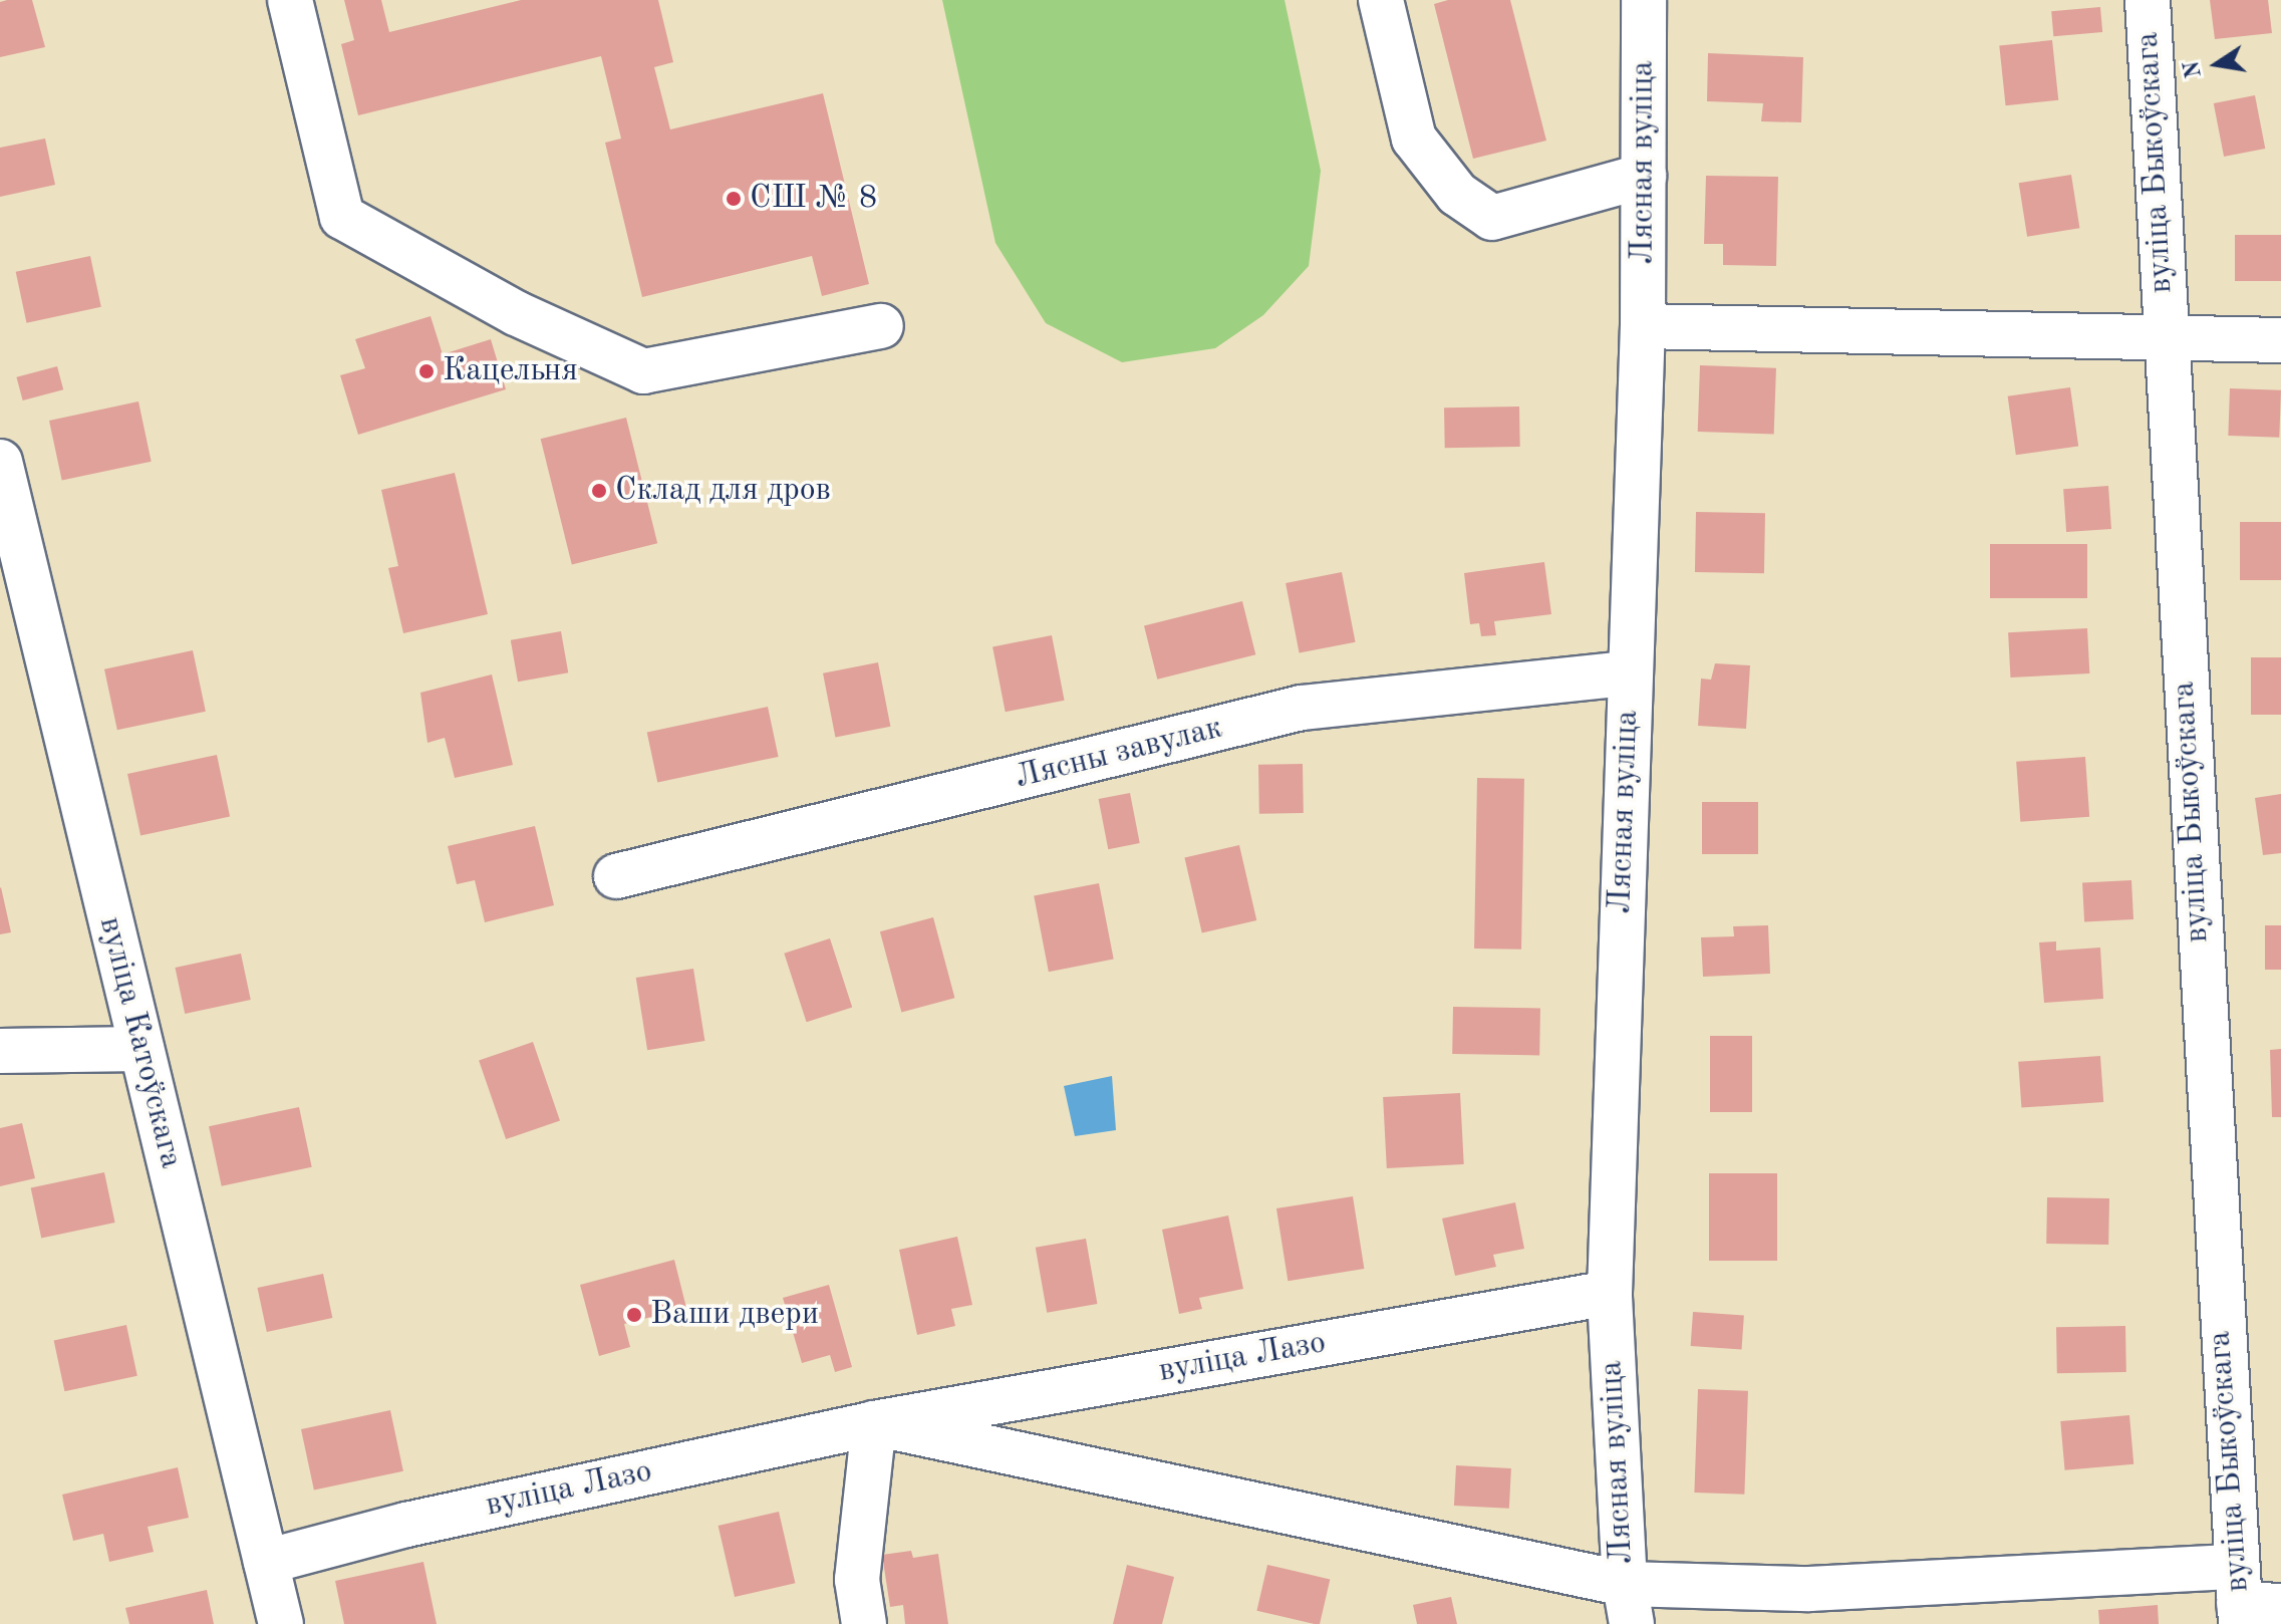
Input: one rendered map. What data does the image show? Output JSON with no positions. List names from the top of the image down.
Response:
{
  "streets": {
    "street": [
      "Лясная вуліца",
      "вуліца Быкоўскага",
      "Лясны завулак",
      "вуліца Катоўскага",
      "вуліца Лазо"
    ]
  },
  "crossings": [
    ["Лясная вуліца", "Лясны завулак"],
    ["Лясная вуліца", "вуліца Лазо"],
    ["вуліца Катоўскага", "вуліца Лазо"]
  ],
  "places": [
    "СШ № 8",
    "Кацельня",
    "Склад для дров",
    "Ваши двери"
  ],
  "north": "left"
}
